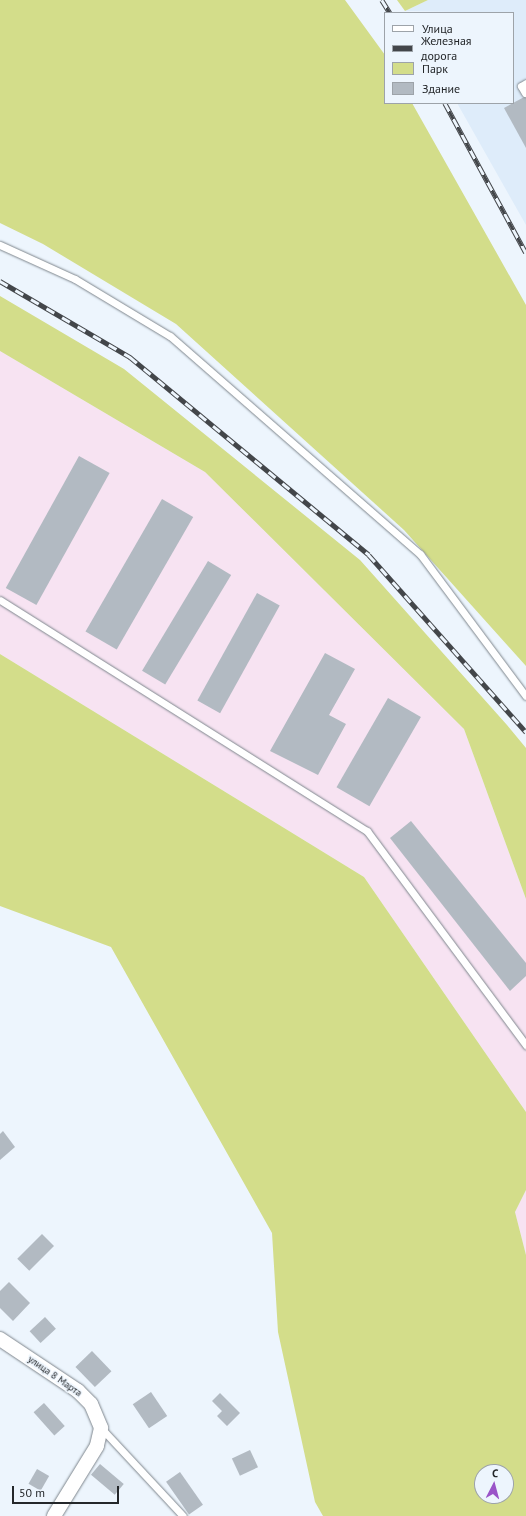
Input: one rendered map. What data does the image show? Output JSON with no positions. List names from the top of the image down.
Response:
{
  "streets": {
    "street": ["улица 8 Марта"]
  },
  "legend": [
    "Улица",
    "Железная дорога",
    "Парк",
    "Здание"
  ],
  "scale_bar": "50 m",
  "north": "top"
}
